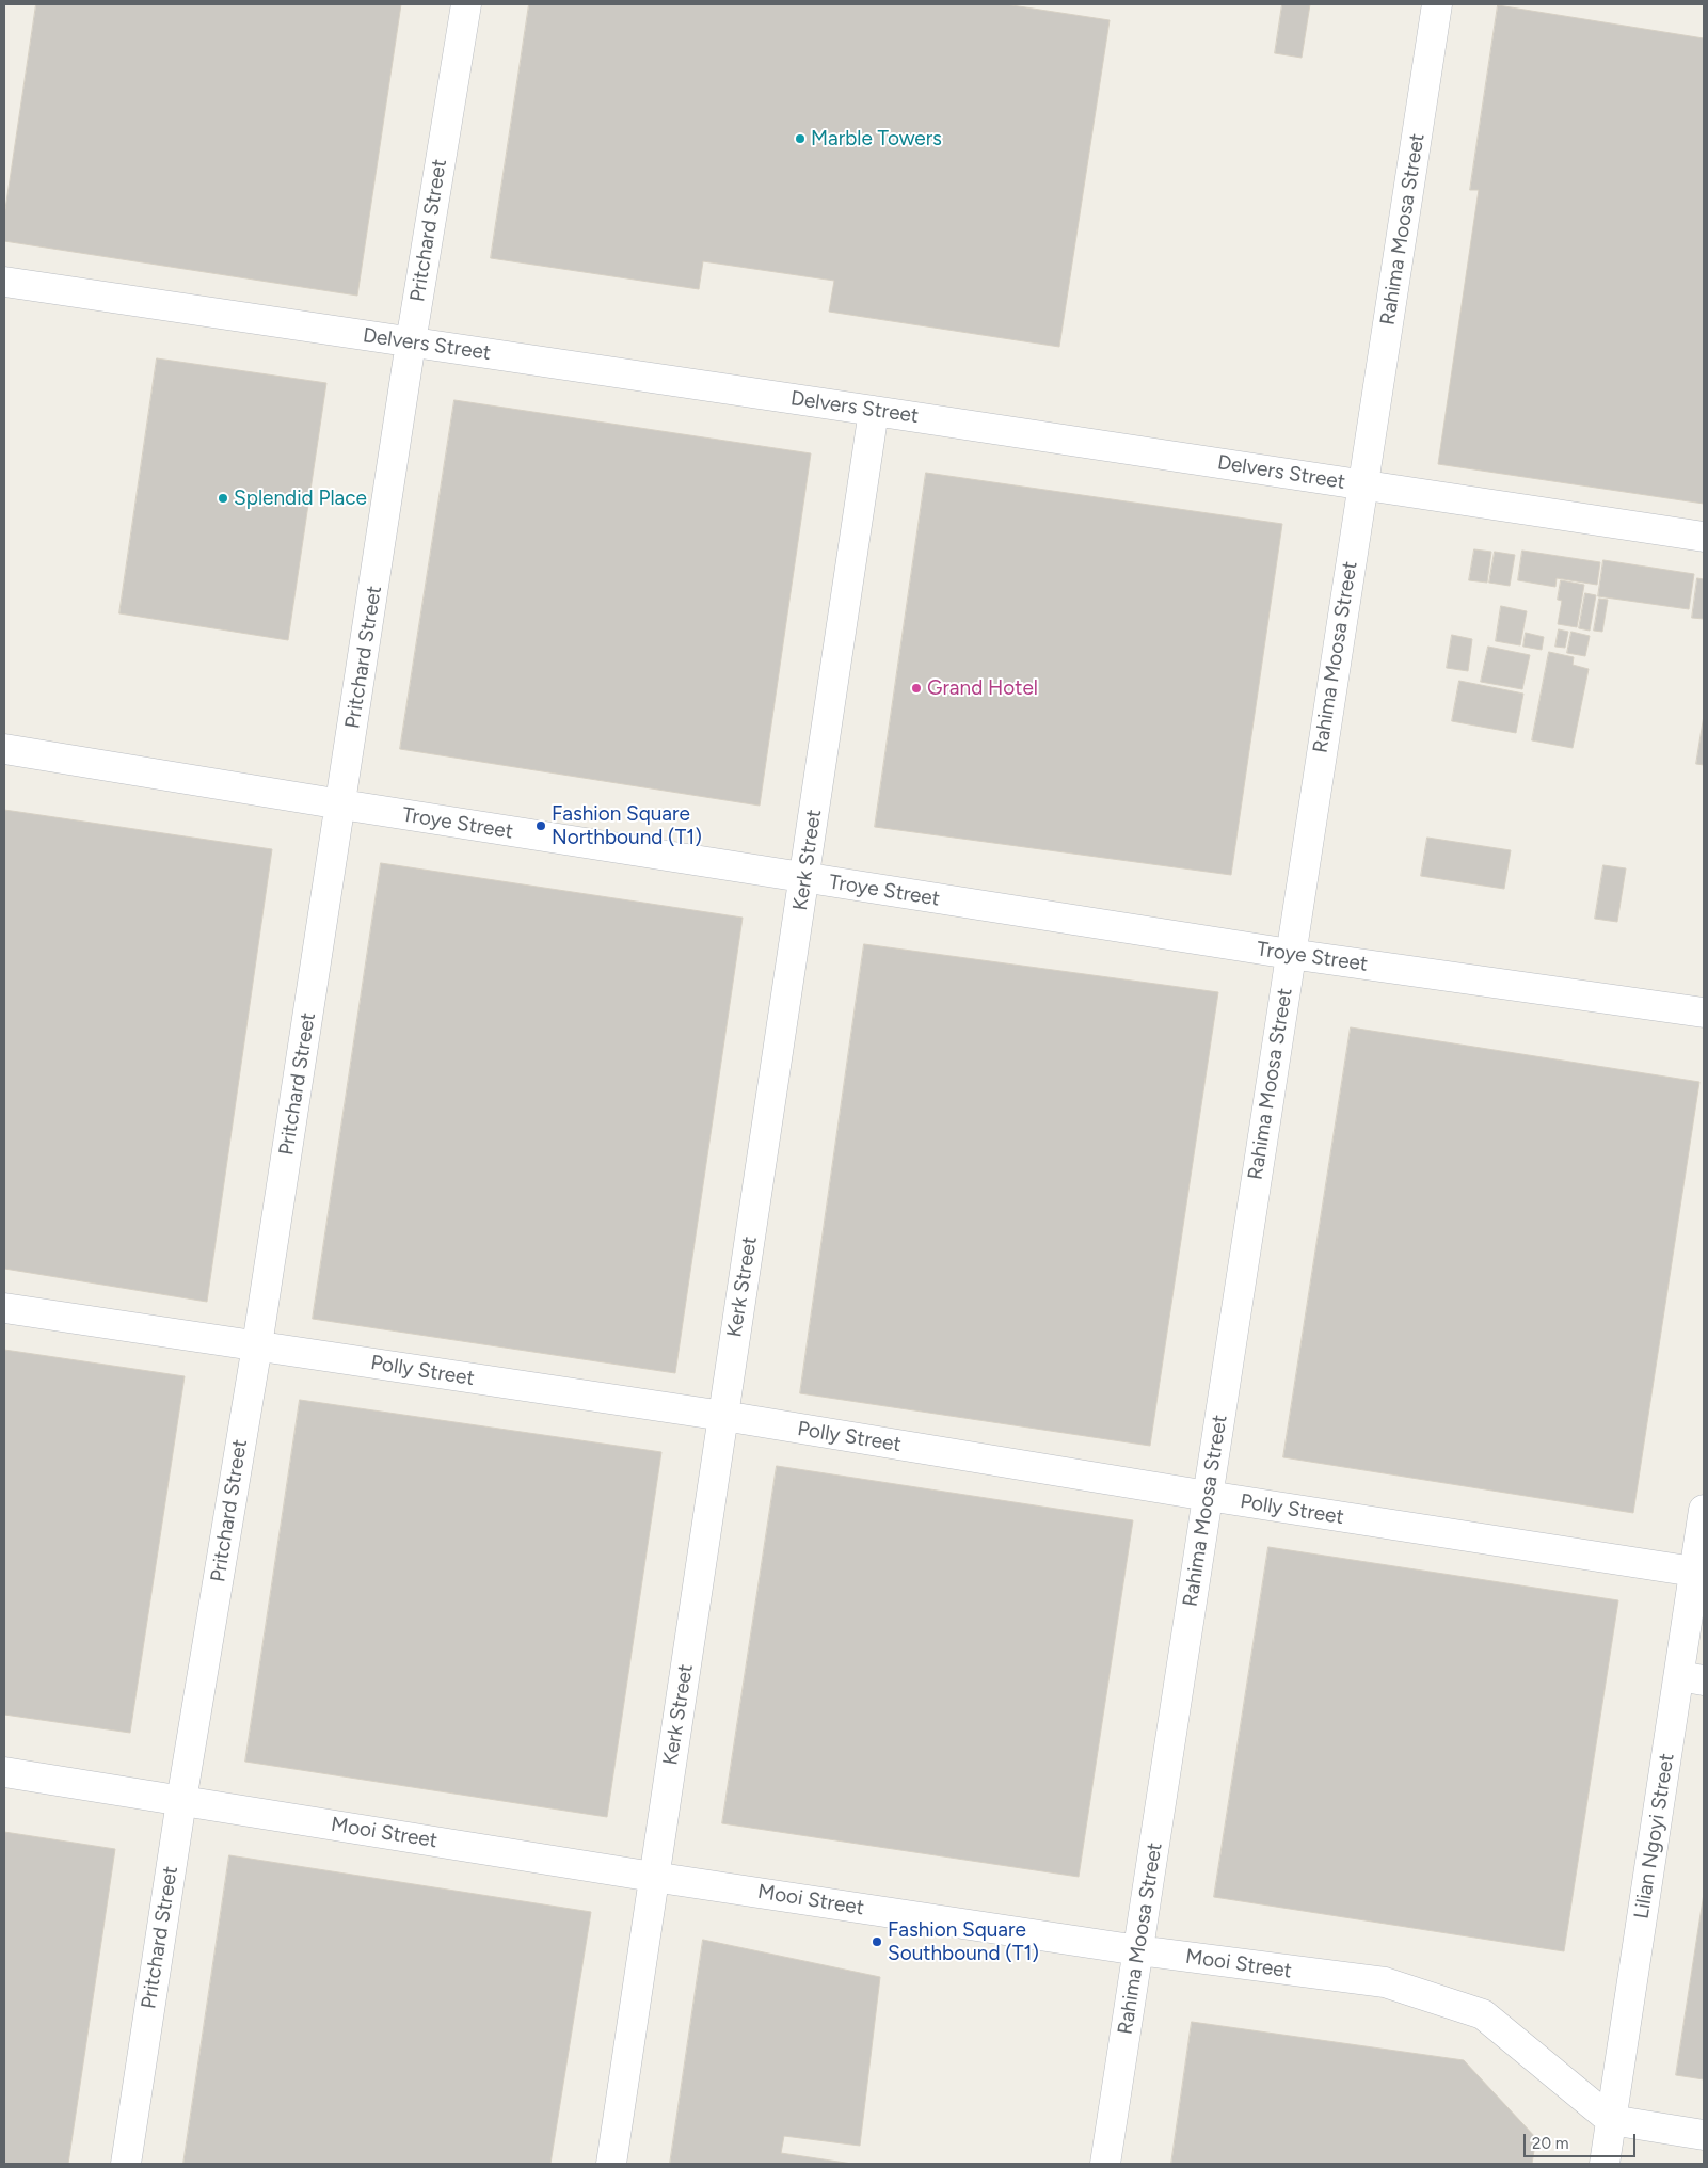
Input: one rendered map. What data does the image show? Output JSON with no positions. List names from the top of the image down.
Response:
{
  "streets": {
    "street": [
      "Rahima Moosa Street",
      "Pritchard Street",
      "Delvers Street",
      "Troye Street",
      "Kerk Street",
      "Polly Street",
      "Mooi Street",
      "Lilian Ngoyi Street"
    ]
  },
  "crossings": [
    ["Rahima Moosa Street", "Delvers Street"],
    ["Rahima Moosa Street", "Troye Street"],
    ["Rahima Moosa Street", "Polly Street"],
    ["Rahima Moosa Street", "Mooi Street"],
    ["Pritchard Street", "Delvers Street"],
    ["Pritchard Street", "Troye Street"],
    ["Pritchard Street", "Polly Street"],
    ["Pritchard Street", "Mooi Street"],
    ["Delvers Street", "Kerk Street"],
    ["Troye Street", "Kerk Street"],
    ["Kerk Street", "Polly Street"],
    ["Kerk Street", "Mooi Street"],
    ["Polly Street", "Lilian Ngoyi Street"],
    ["Mooi Street", "Lilian Ngoyi Street"]
  ],
  "places": [
    "Marble Towers",
    "Splendid Place",
    "Grand Hotel",
    "Fashion Square Northbound (T1)",
    "Fashion Square Southbound (T1)"
  ],
  "scale_bar": "20 m"
}
